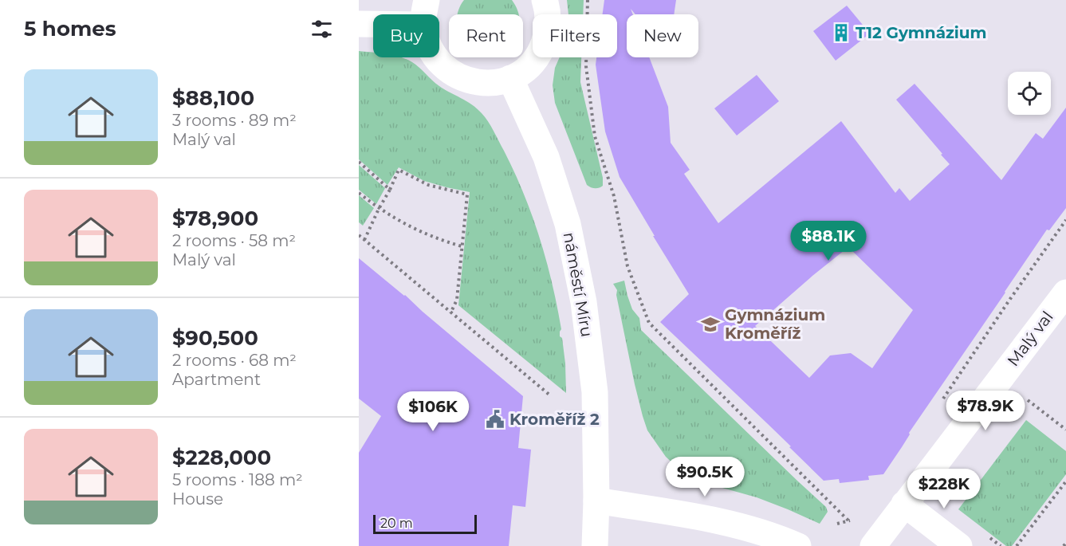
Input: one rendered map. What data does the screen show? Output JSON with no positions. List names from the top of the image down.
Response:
{
  "streets": {
    "main road": ["náměstí Míru", "Malý val"]
  },
  "places": {
    "building": ["T12 Gymnázium"],
    "school or university": ["Gymnázium Kroměříž"],
    "public building": ["Kroměříž 2"]
  },
  "scale_bar": "20 m",
  "page": {
    "heading": "5 homes",
    "chip": [
      "Buy",
      "Rent",
      "Filters",
      "New"
    ],
    "list": [
      {
        "name": "$88,100",
        "note": "3 rooms · 89 m² · Malý val"
      },
      {
        "name": "$78,900",
        "note": "2 rooms · 58 m² · Malý val"
      },
      {
        "name": "$90,500",
        "note": "2 rooms · 68 m² · Apartment"
      },
      {
        "name": "$228,000",
        "note": "5 rooms · 188 m² · House"
      }
    ],
    "price": [
      "$88.1K",
      "$78.9K",
      "$106K",
      "$90.5K",
      "$228K"
    ],
    "scale": "20 m"
  }
}
